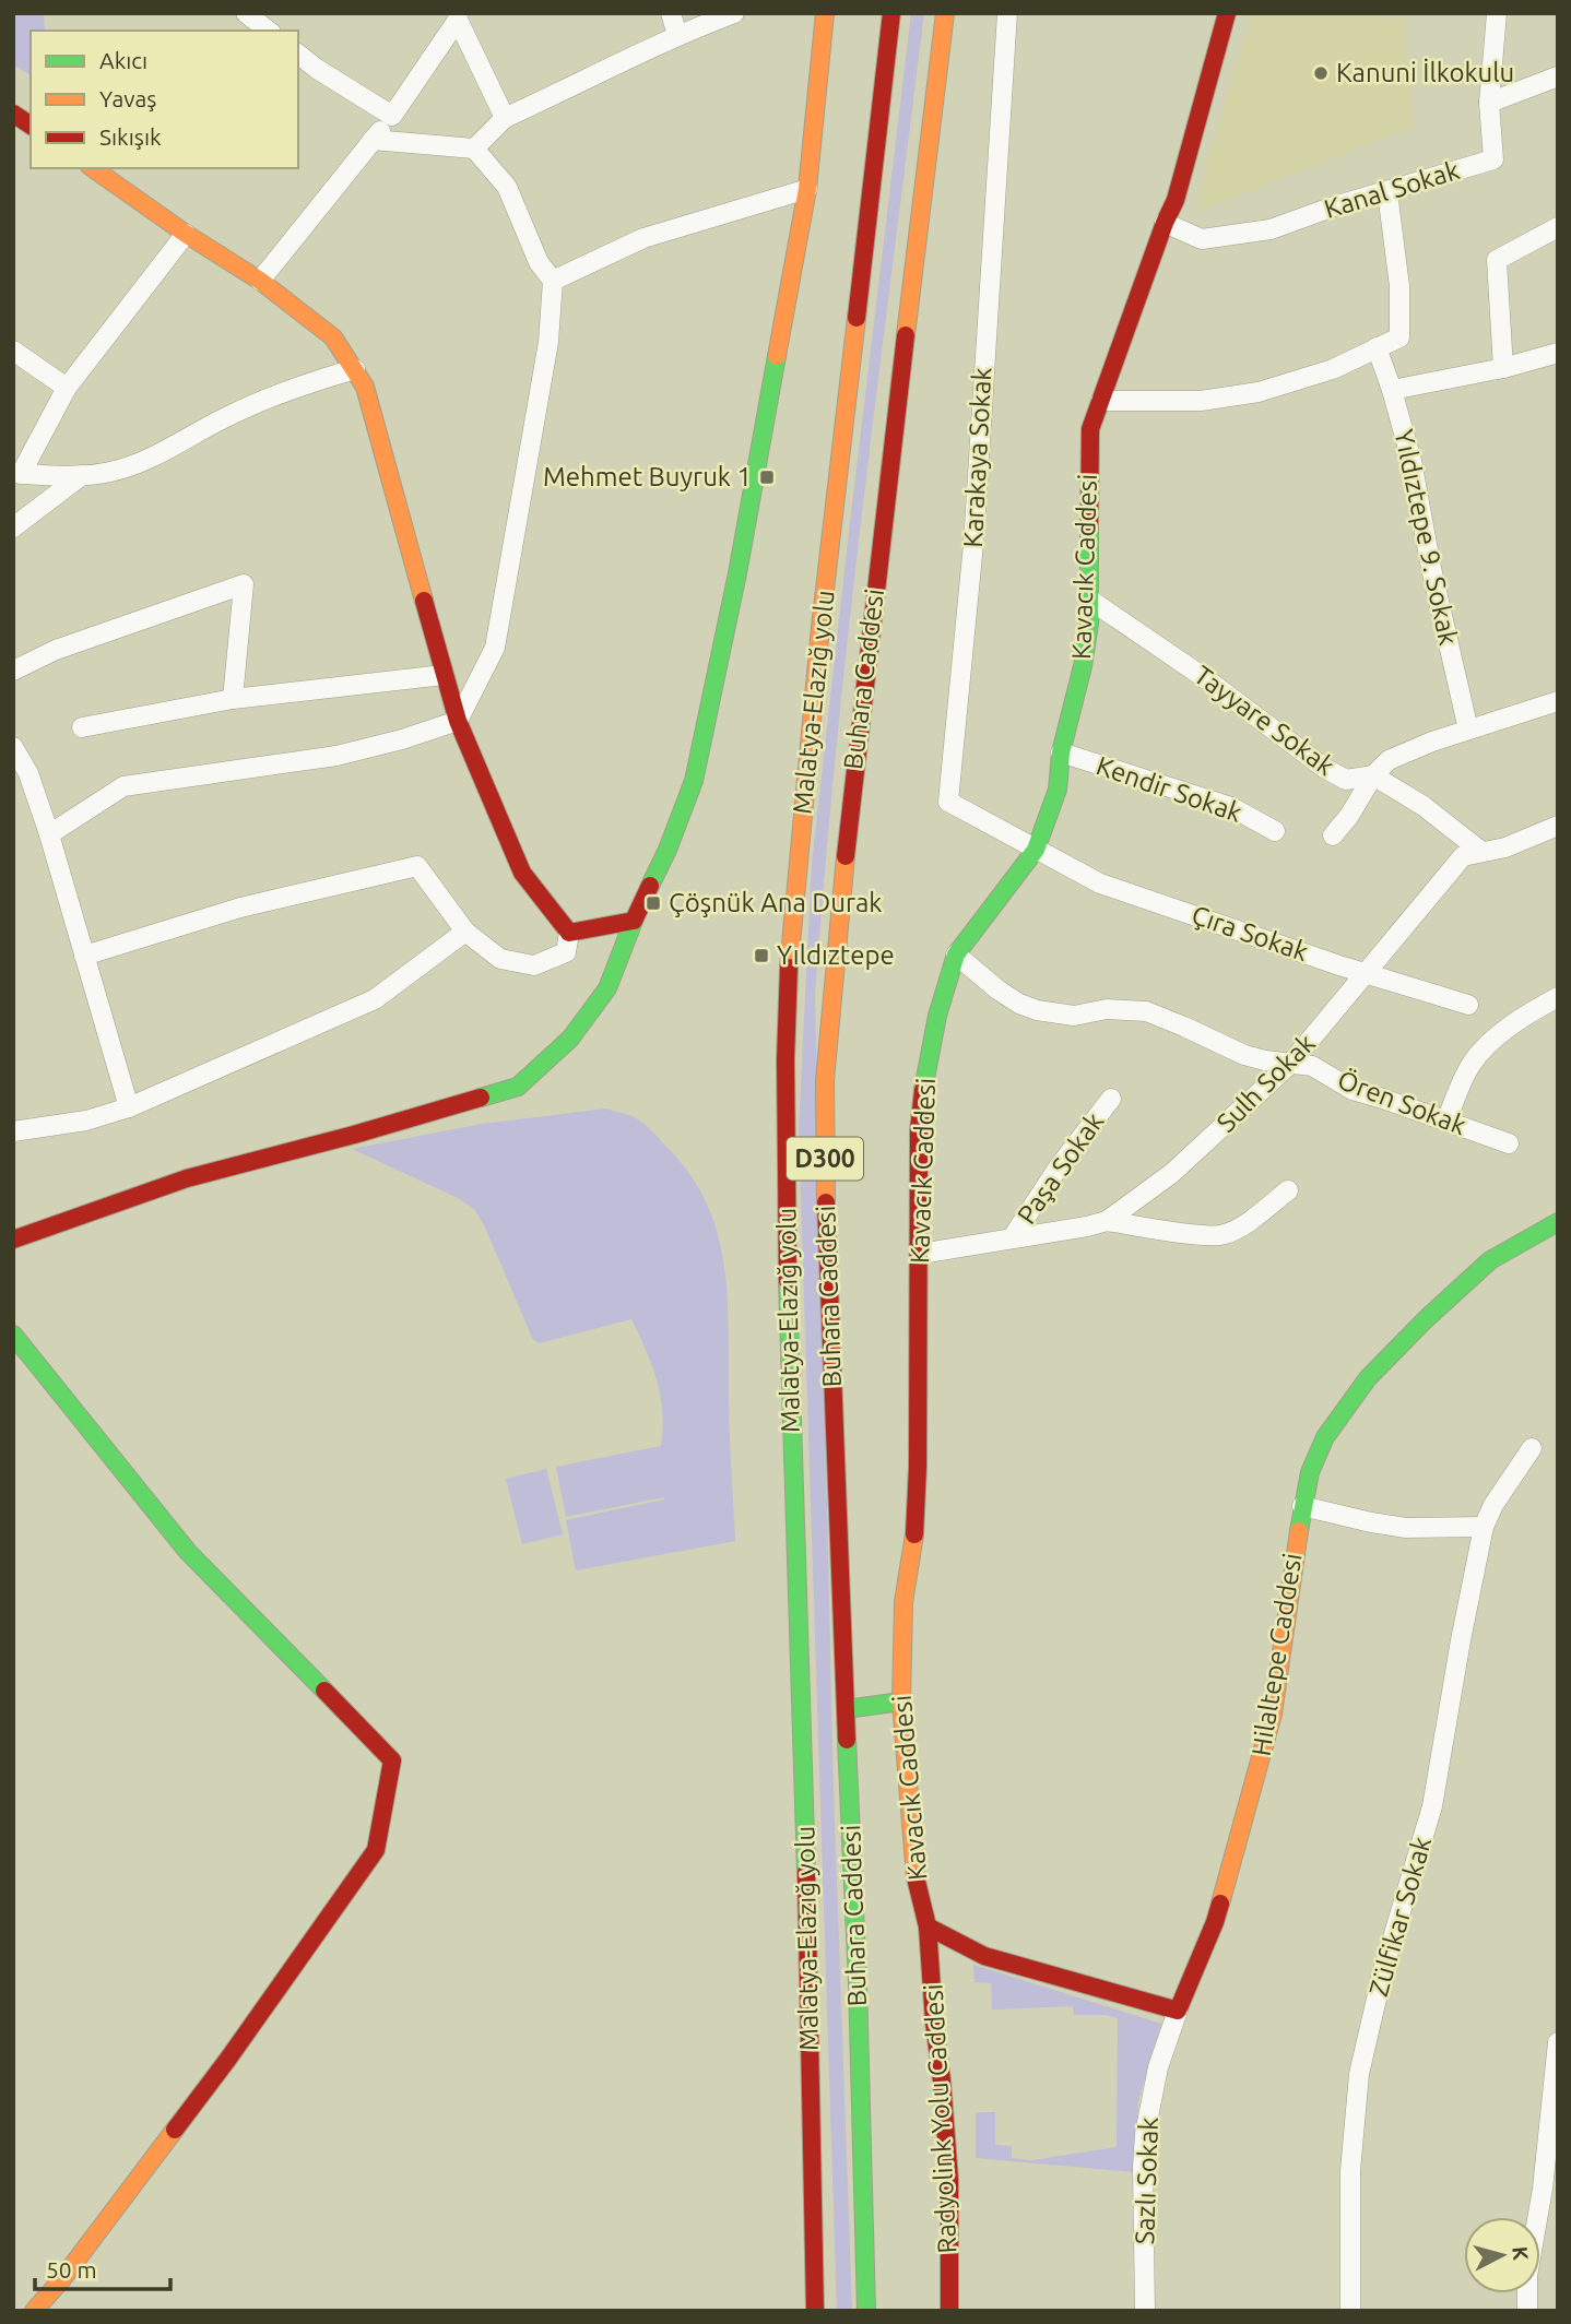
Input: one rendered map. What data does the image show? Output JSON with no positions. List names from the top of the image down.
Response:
{
  "streets": {
    "main road": [
      "Kavacık Caddesi",
      "Buhara Caddesi",
      "Malatya-Elazığ yolu",
      "D300",
      "Hilaltepe Caddesi",
      "Radyolink Yolu Caddesi"
    ],
    "street": [
      "Kanal Sokak",
      "Karakaya Sokak",
      "Yıldıztepe 9. Sokak",
      "Tayyare Sokak",
      "Kendir Sokak",
      "Çıra Sokak",
      "Sulh Sokak",
      "Ören Sokak",
      "Paşa Sokak",
      "Zülfikar Sokak",
      "Sazlı Sokak"
    ]
  },
  "crossings": [
    ["Kanal Sokak", "Kavacık Caddesi"],
    ["Karakaya Sokak", "Kavacık Caddesi"],
    ["Karakaya Sokak", "Çıra Sokak"],
    ["Kavacık Caddesi", "Tayyare Sokak"],
    ["Kavacık Caddesi", "Kendir Sokak"],
    ["Kavacık Caddesi", "Çıra Sokak"],
    ["Kavacık Caddesi", "Sulh Sokak"],
    ["Kavacık Caddesi", "Ören Sokak"],
    ["Kavacık Caddesi", "Radyolink Yolu Caddesi"],
    ["Tayyare Sokak", "Sulh Sokak"],
    ["Çıra Sokak", "Sulh Sokak"],
    ["Sulh Sokak", "Ören Sokak"],
    ["Sulh Sokak", "Paşa Sokak"],
    ["Hilaltepe Caddesi", "Sazlı Sokak"]
  ],
  "places": {
    "other": ["Kanuni İlkokulu"],
    "transit": ["Mehmet Buyruk 1", "Çöşnük Ana Durak", "Yıldıztepe"]
  },
  "legend": ["Akıcı", "Yavaş", "Sıkışık"],
  "scale_bar": "50 m",
  "north": "right"
}
